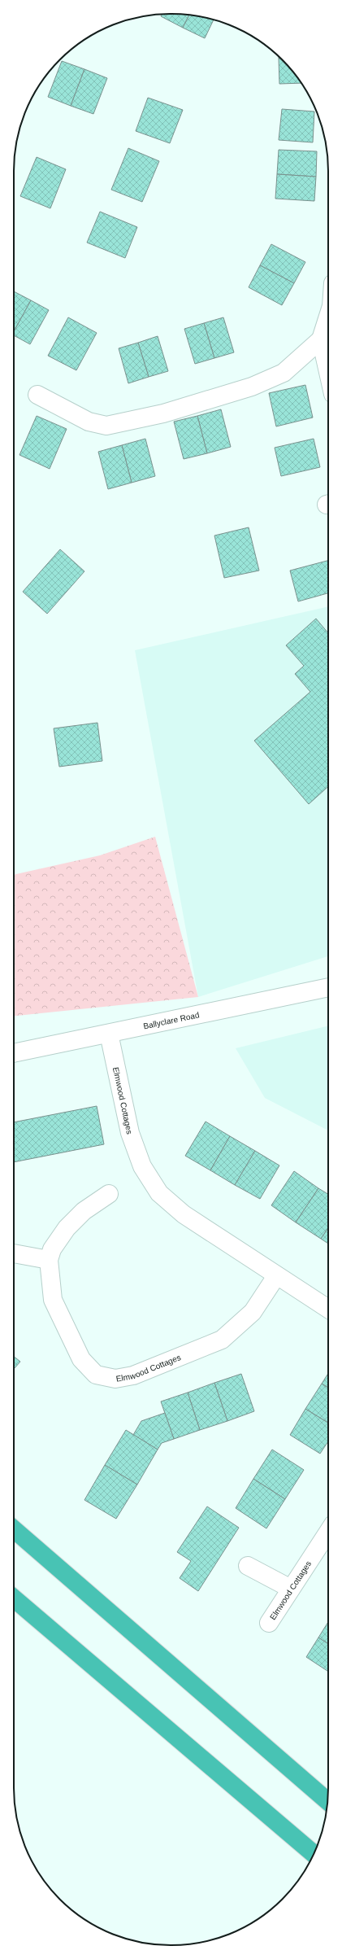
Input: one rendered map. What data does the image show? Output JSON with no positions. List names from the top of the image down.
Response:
{
  "streets": {
    "street": ["Ballyclare Road", "Elmwood Cottages"]
  },
  "crossings": [
    ["Ballyclare Road", "Elmwood Cottages"]
  ]
}
